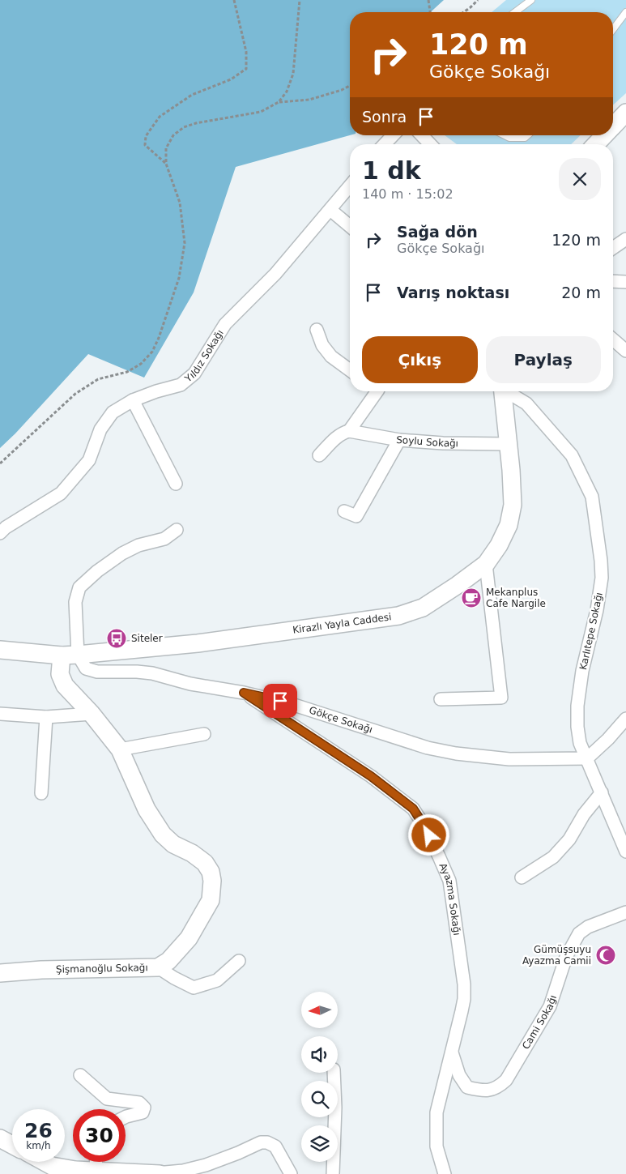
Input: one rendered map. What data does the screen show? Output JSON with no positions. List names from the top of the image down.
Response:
{
  "streets": {
    "main road": ["Kirazlı Yayla Caddesi", "Şişmanoğlu Sokağı"],
    "street": [
      "Yıldız Sokağı",
      "Soylu Sokağı",
      "Karlıtepe Sokağı",
      "Gökçe Sokağı",
      "Ayazma Sokağı",
      "Cami Sokağı"
    ]
  },
  "crossings": [
    ["Soylu Sokağı", "Kirazlı Yayla Caddesi"],
    ["Kirazlı Yayla Caddesi", "Gökçe Sokağı"],
    ["Kirazlı Yayla Caddesi", "Şişmanoğlu Sokağı"],
    ["Karlıtepe Sokağı", "Gökçe Sokağı"],
    ["Gökçe Sokağı", "Ayazma Sokağı"],
    ["Gökçe Sokağı", "Şişmanoğlu Sokağı"],
    ["Ayazma Sokağı", "Cami Sokağı"]
  ],
  "places": {
    "cafe": ["Mekanplus Cafe Nargile"],
    "bus stop": ["Siteler"],
    "mosque": ["Gümüşsuyu Ayazma Camii"]
  },
  "north": "left",
  "page": {
    "turn": ["120 m", "Gökçe Sokağı"],
    "then": "Sonra",
    "heading": ["1 dk", "140 m · 15:02"],
    "list": [
      {
        "name": "Sağa dön",
        "note": "Gökçe Sokağı",
        "value": "120 m"
      },
      {
        "name": "Varış noktası",
        "value": "20 m"
      }
    ],
    "buttons": ["Çıkış", "Paylaş"],
    "speed": "26 km/h",
    "limit": "30"
  }
}
